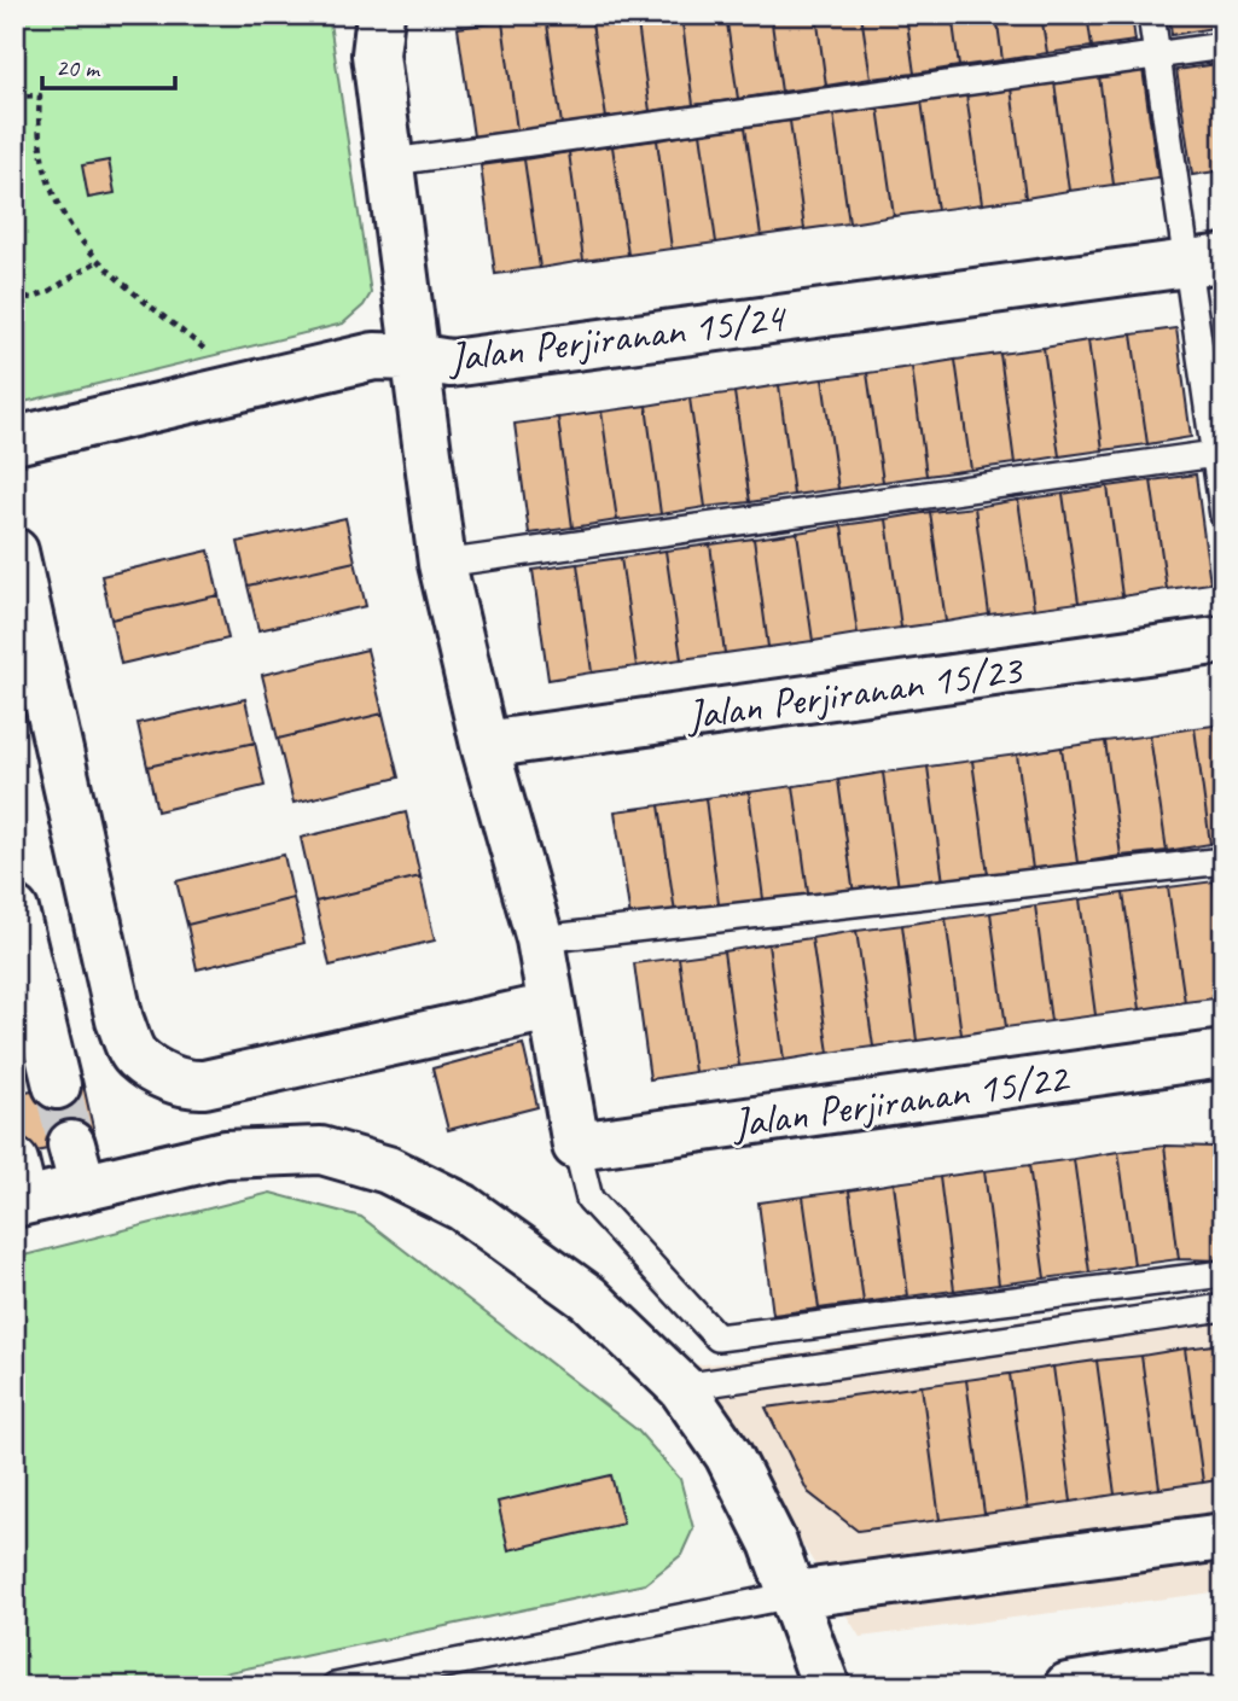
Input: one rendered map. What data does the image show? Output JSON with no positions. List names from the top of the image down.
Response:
{
  "streets": {
    "street": ["Jalan Perjiranan 15/24", "Jalan Perjiranan 15/23", "Jalan Perjiranan 15/22"]
  },
  "scale_bar": "20 m"
}
